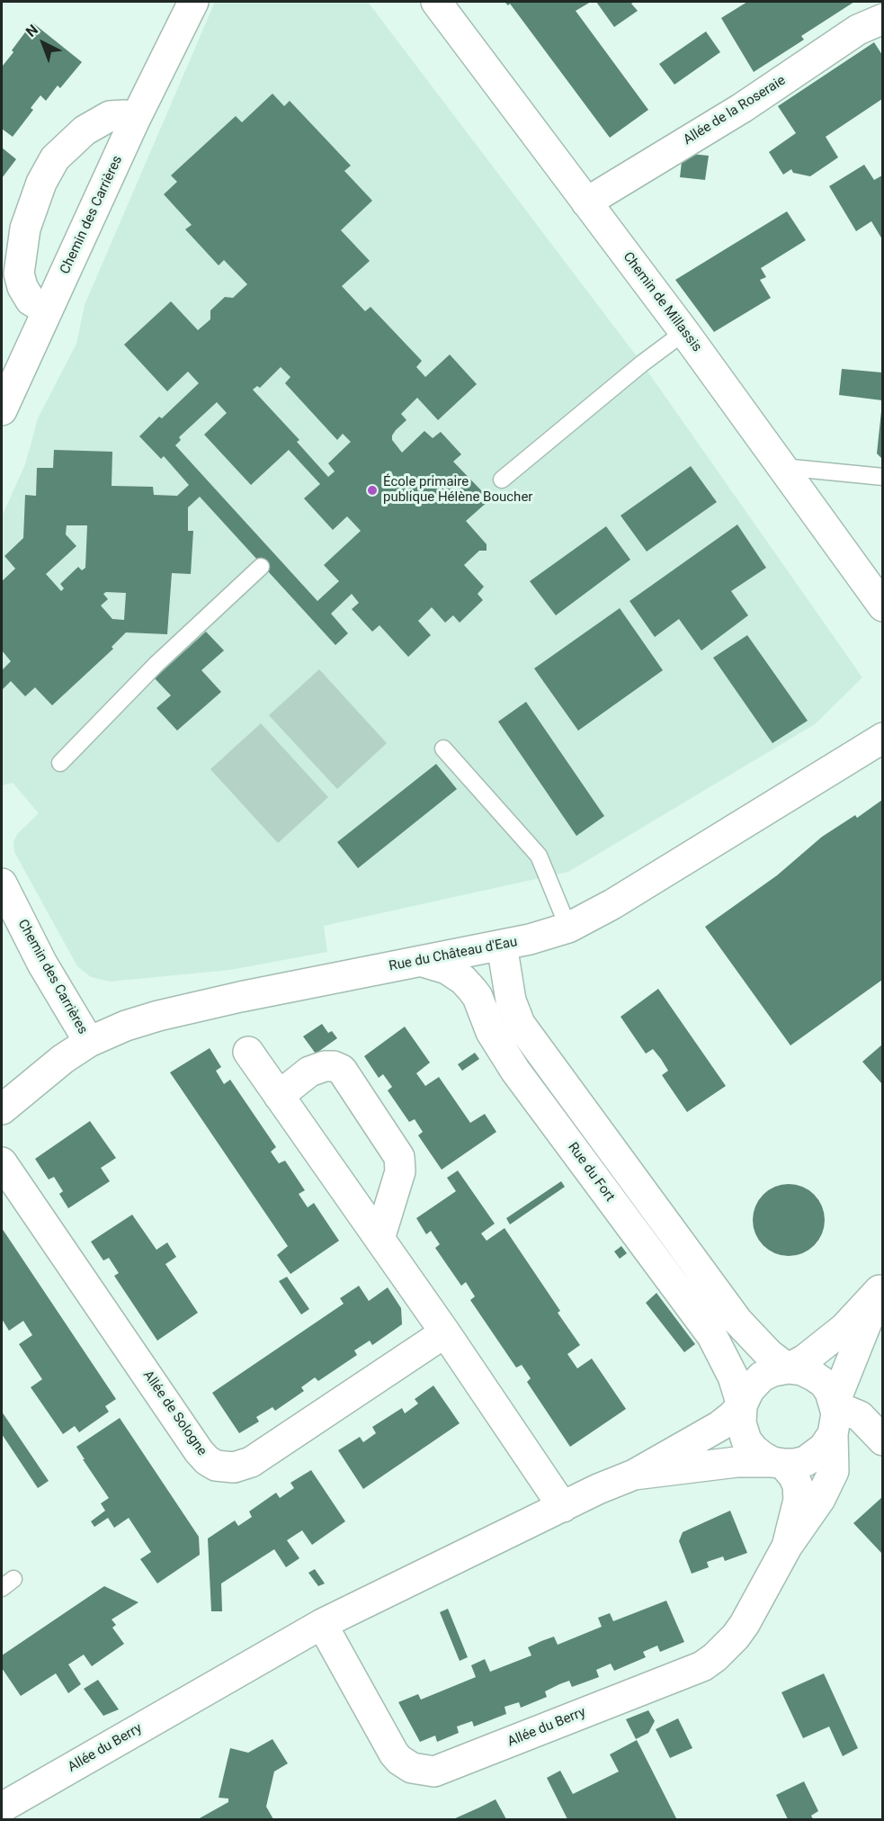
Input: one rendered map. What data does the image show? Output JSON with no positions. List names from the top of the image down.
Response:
{
  "streets": {
    "street": [
      "Allée de la Roseraie",
      "Chemin des Carrières",
      "Chemin de Millassis",
      "Rue du Château d'Eau",
      "Rue du Fort",
      "Allée de Sologne",
      "Allée du Berry"
    ]
  },
  "crossings": [
    ["Allée de la Roseraie", "Chemin de Millassis"],
    ["Chemin des Carrières", "Rue du Château d'Eau"],
    ["Rue du Château d'Eau", "Rue du Fort"],
    ["Rue du Fort", "Allée du Berry"]
  ],
  "places": ["École primaire publique Hélène Boucher"],
  "north": "top left"
}
